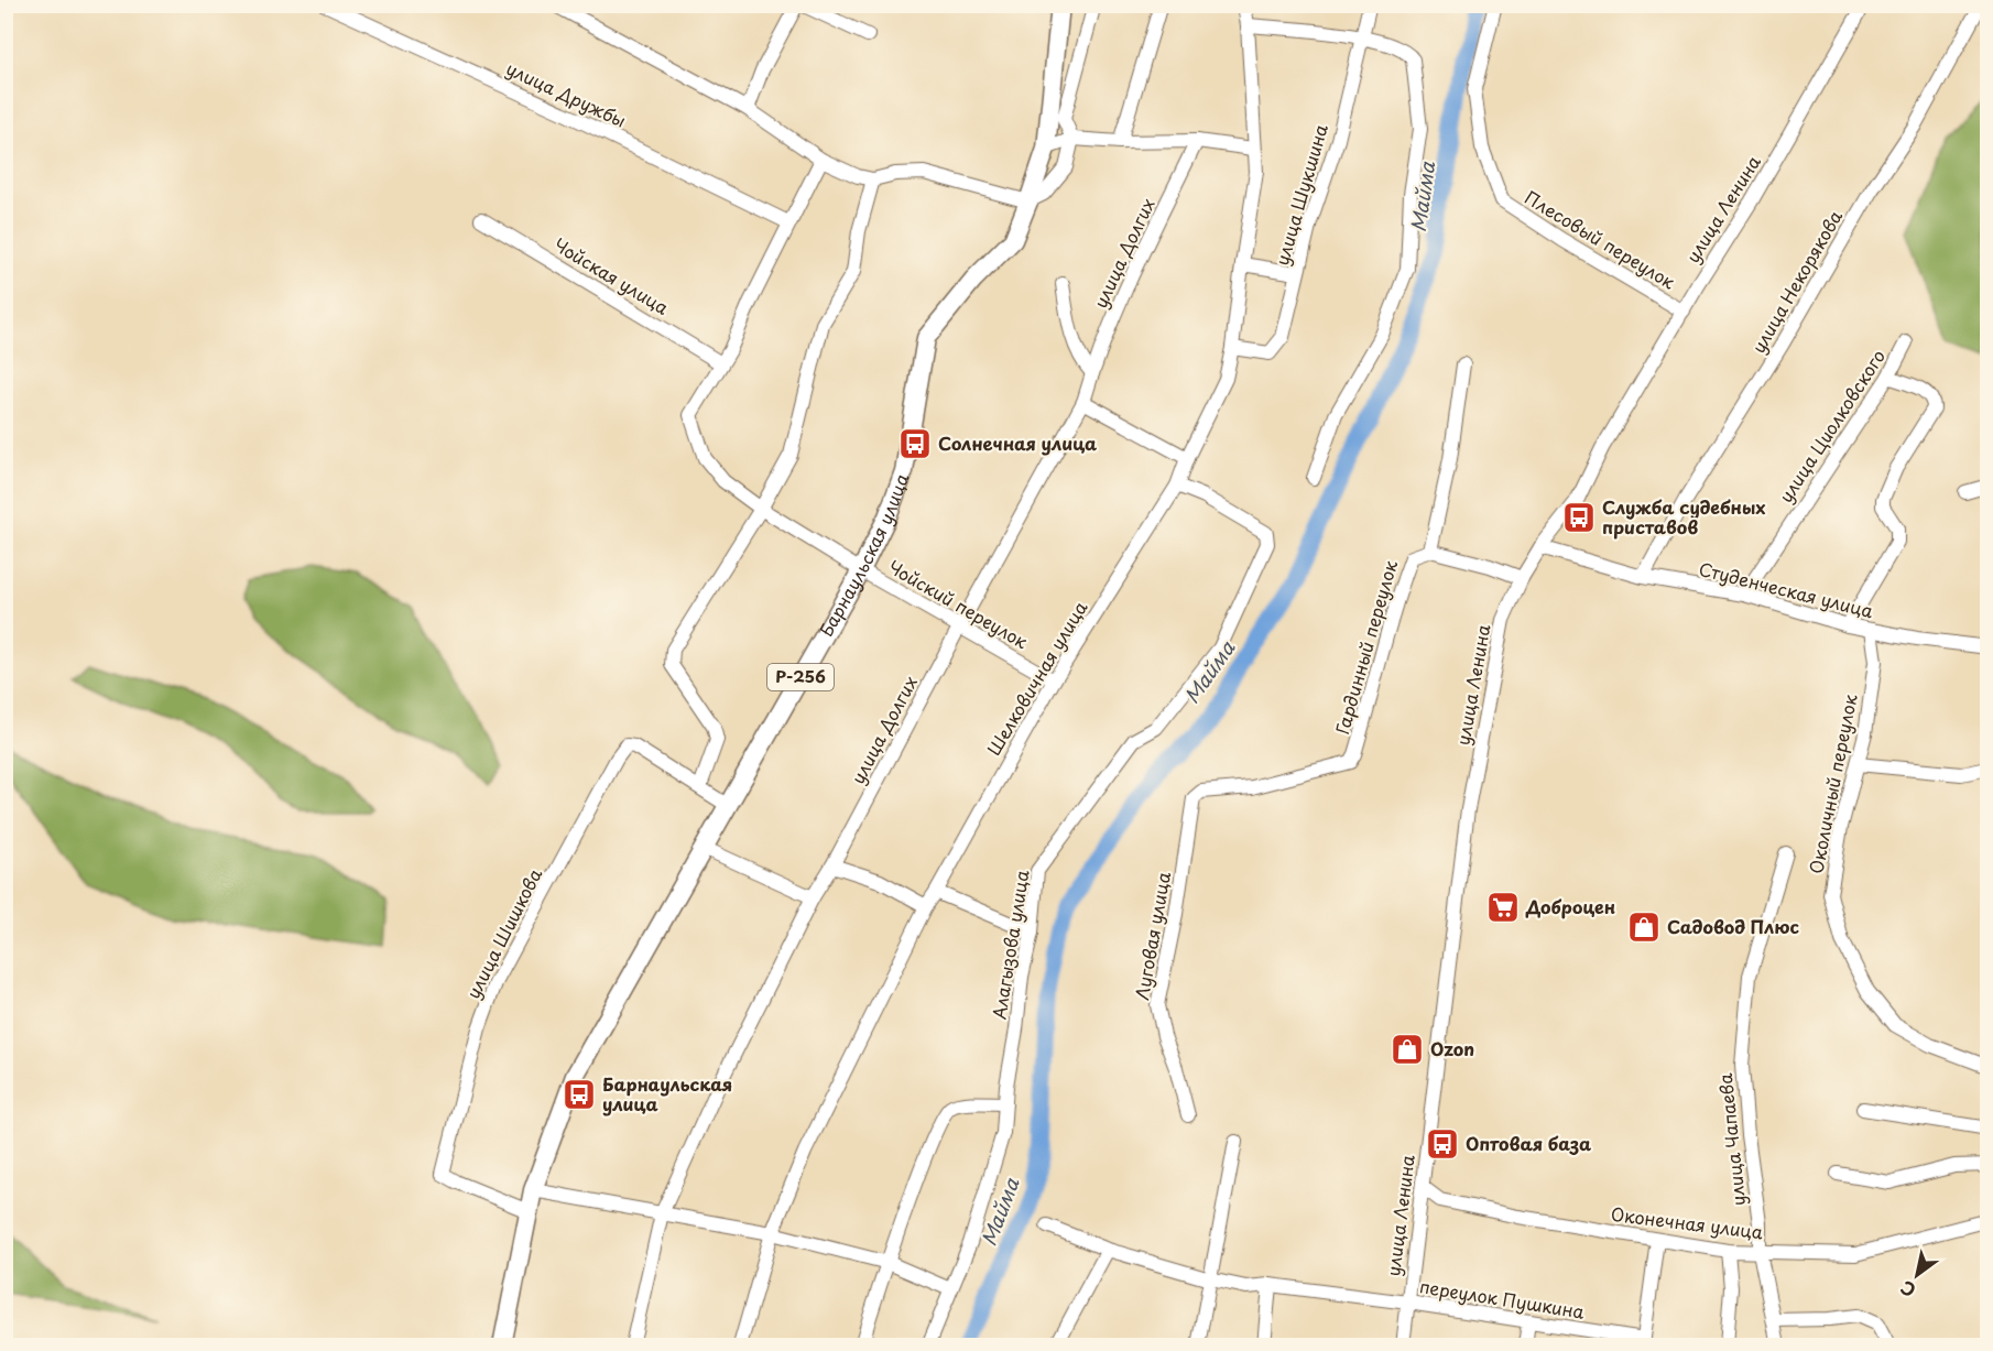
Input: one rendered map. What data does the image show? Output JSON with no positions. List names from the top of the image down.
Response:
{
  "streets": {
    "main road": ["Барнаульская улица", "Р-256"],
    "street": [
      "улица Дружбы",
      "улица Шукшина",
      "улица Ленина",
      "Плесовый переулок",
      "улица Долгих",
      "Чойская улица",
      "улица Некорякова",
      "улица Циолковского",
      "Студенческая улица",
      "Чойский переулок",
      "Гардинный переулок",
      "Шелковичная улица",
      "Околичный переулок",
      "улица Шишкова",
      "Луговая улица",
      "Алагызова улица",
      "улица Чапаева",
      "Оконечная улица",
      "переулок Пушкина"
    ]
  },
  "crossings": [
    ["улица Дружбы", "Чойский переулок"],
    ["улица Шукшина", "Шелковичная улица"],
    ["улица Ленина", "Плесовый переулок"],
    ["улица Ленина", "Студенческая улица"],
    ["улица Ленина", "Оконечная улица"],
    ["улица Ленина", "переулок Пушкина"],
    ["улица Долгих", "Чойский переулок"],
    ["Чойская улица", "Чойский переулок"],
    ["улица Некорякова", "Студенческая улица"],
    ["улица Циолковского", "Студенческая улица"],
    ["Барнаульская улица", "Чойский переулок"],
    ["Барнаульская улица", "улица Шишкова"],
    ["Студенческая улица", "Околичный переулок"],
    ["Чойский переулок", "Шелковичная улица"],
    ["Гардинный переулок", "Луговая улица"],
    ["Шелковичная улица", "Алагызова улица"],
    ["улица Чапаева", "Оконечная улица"]
  ],
  "water": ["Майма"],
  "places": {
    "bus stop": [
      "Солнечная улица",
      "Служба судебных приставов",
      "Барнаульская улица",
      "Оптовая база"
    ],
    "supermarket": ["Доброцен"],
    "shop": ["Садовод Плюс", "Ozon"]
  },
  "north": "bottom left"
}
